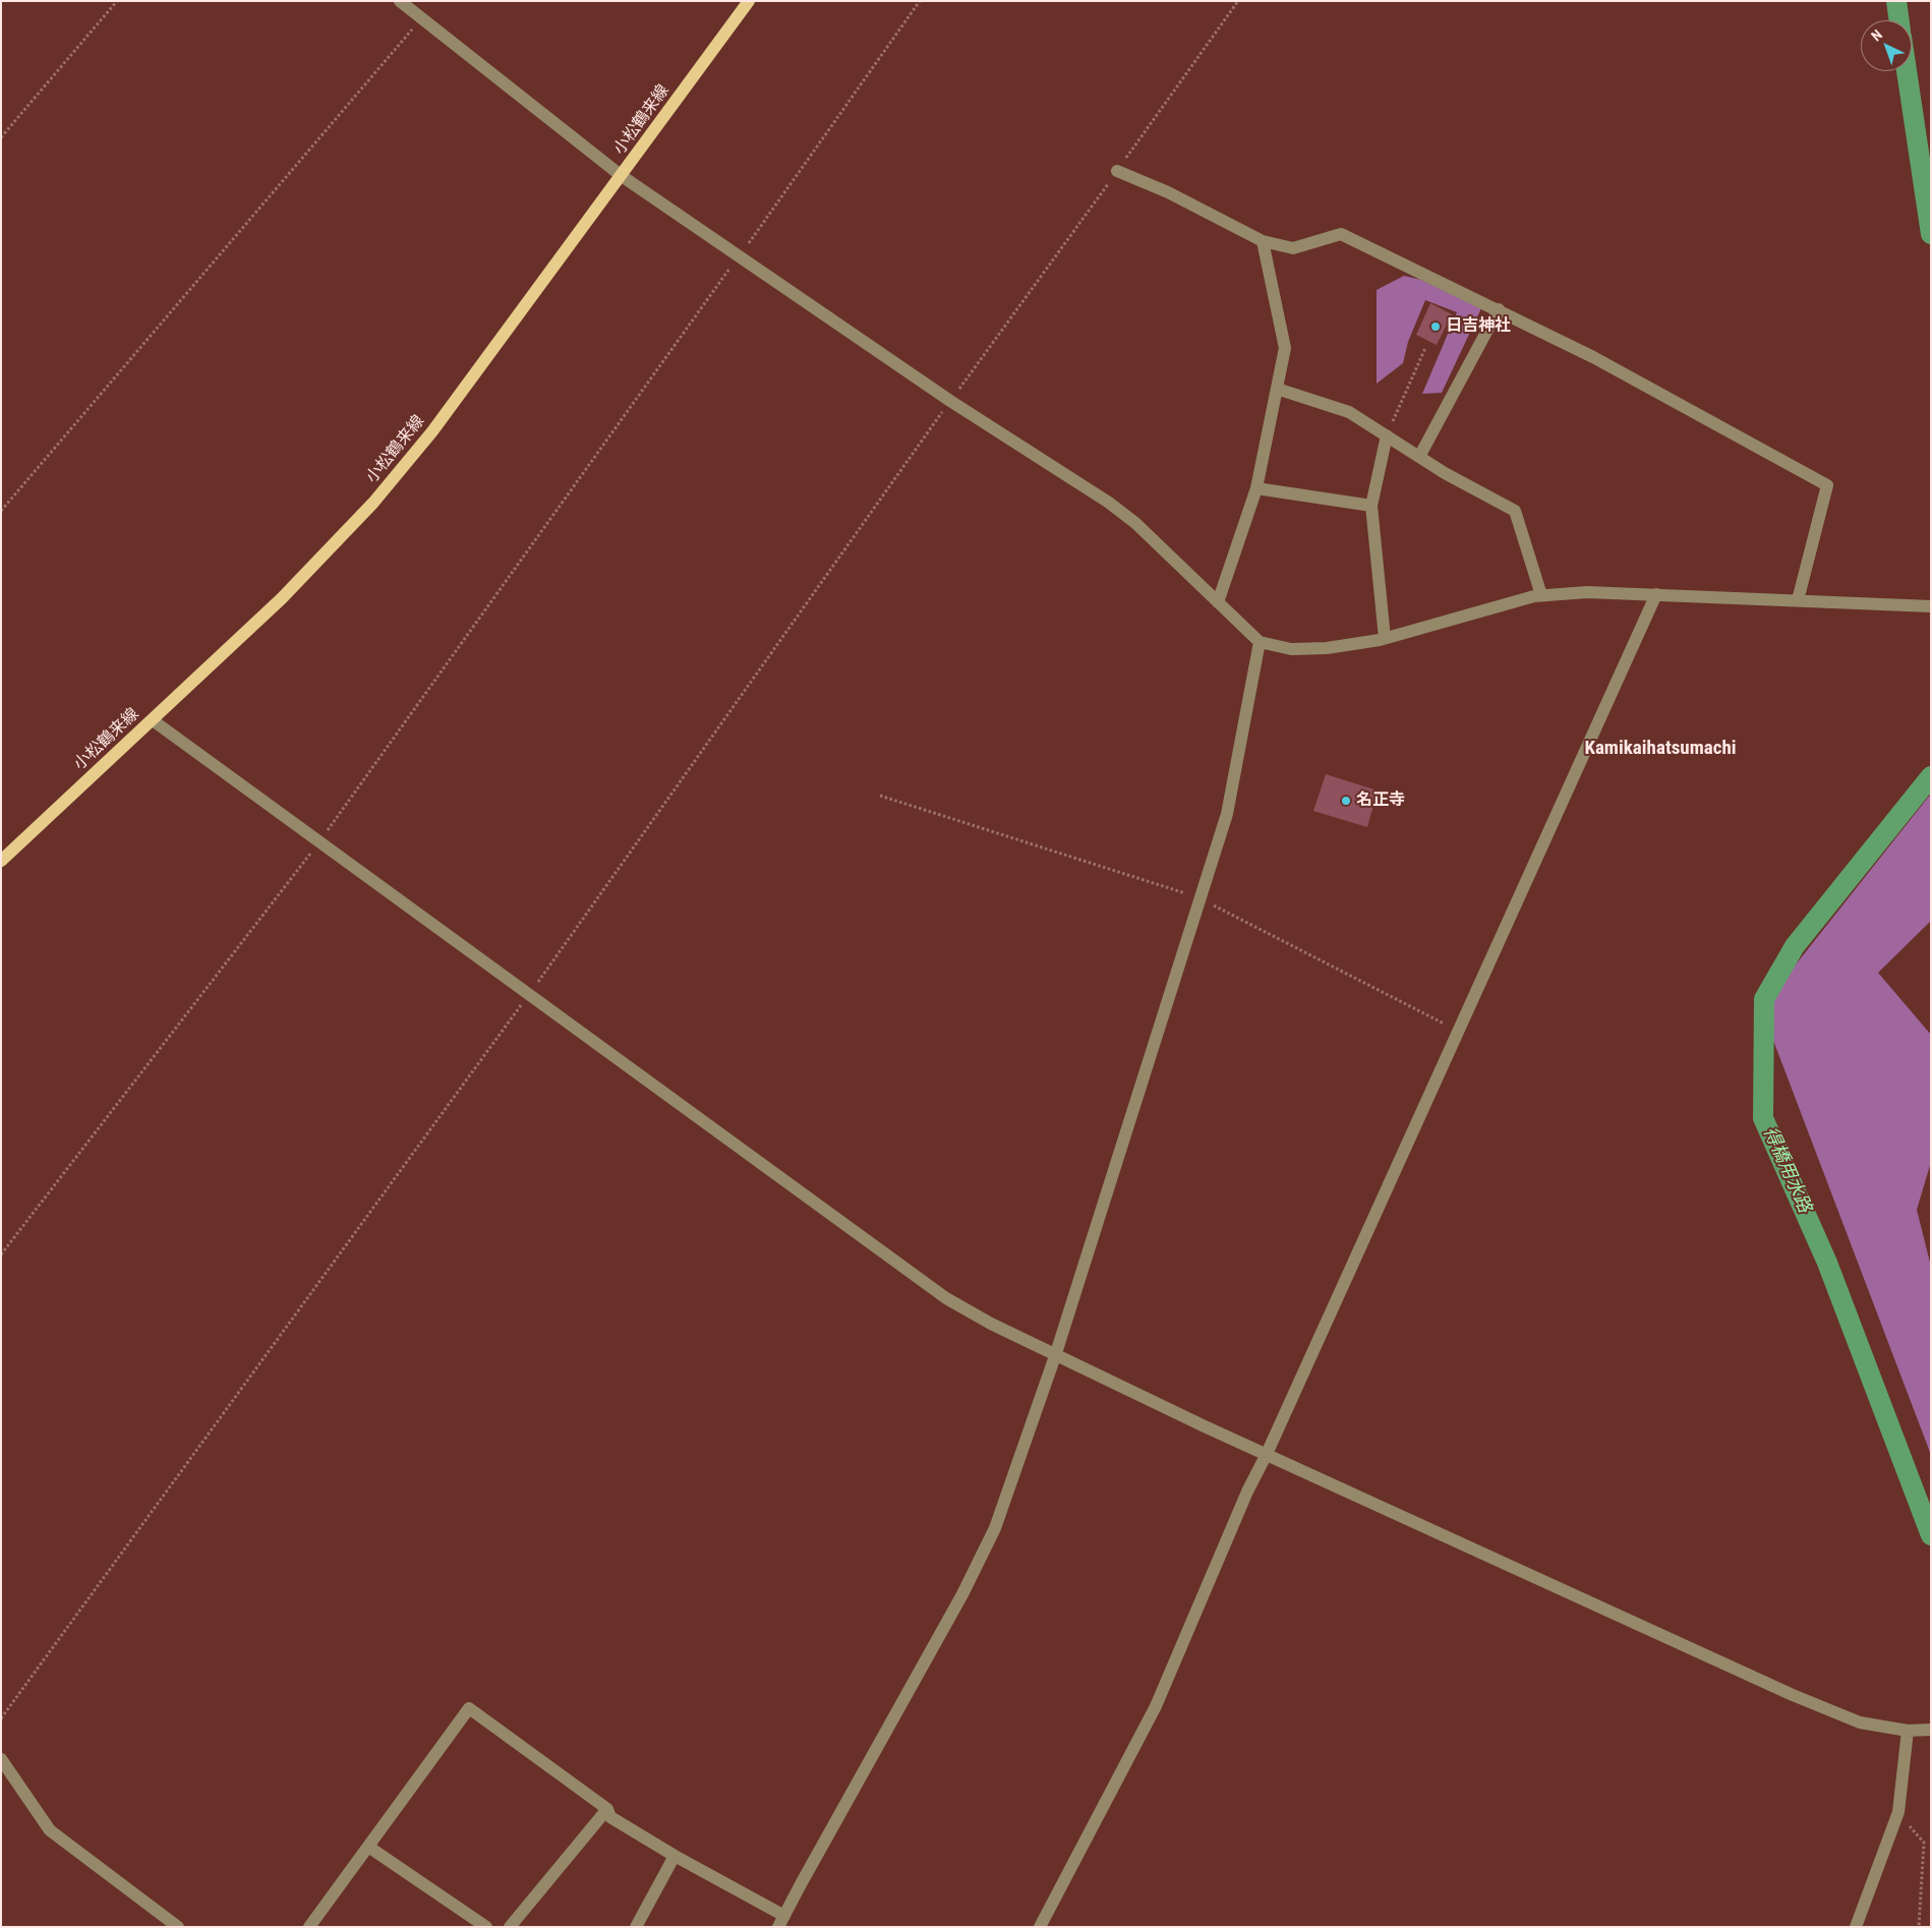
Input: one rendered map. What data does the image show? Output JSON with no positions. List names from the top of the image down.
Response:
{
  "streets": {
    "main road": ["小松鶴来線"]
  },
  "districts": ["Kamikaihatsumachi"],
  "water": ["得橋用水路"],
  "places": ["日吉神社", "名正寺"],
  "north": "top left"
}
